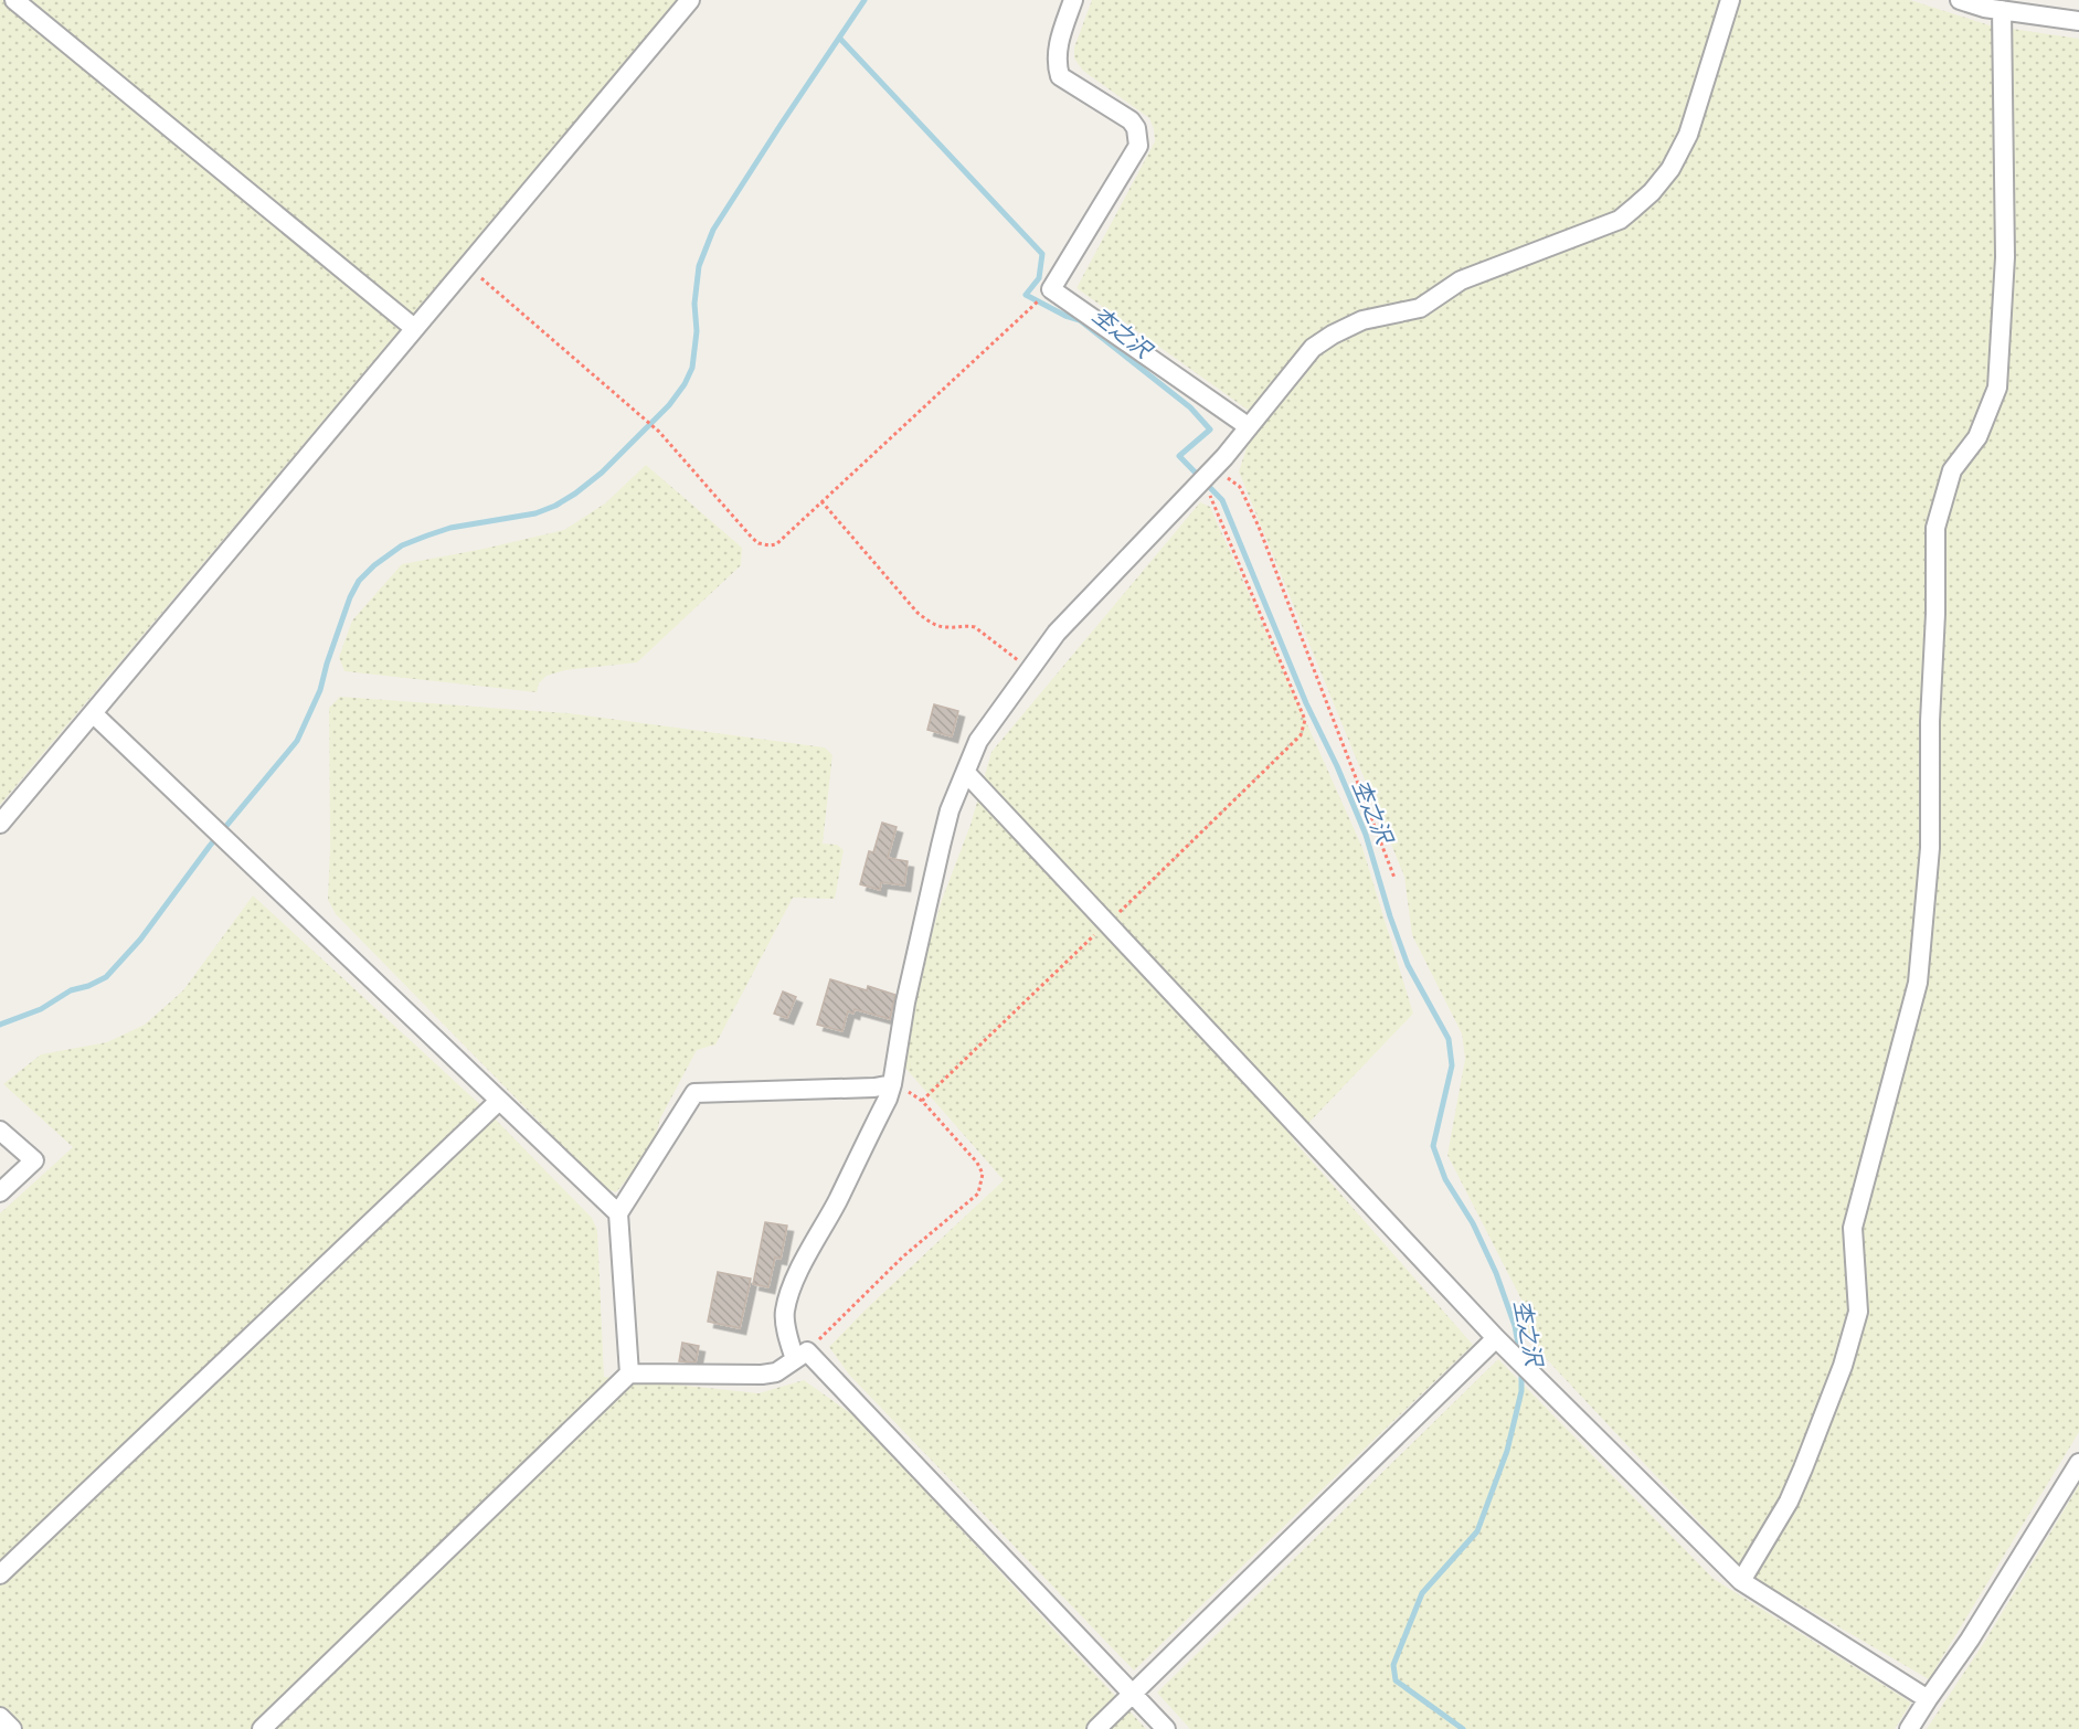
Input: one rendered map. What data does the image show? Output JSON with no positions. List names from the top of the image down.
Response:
{
  "water": ["杢之沢"]
}
